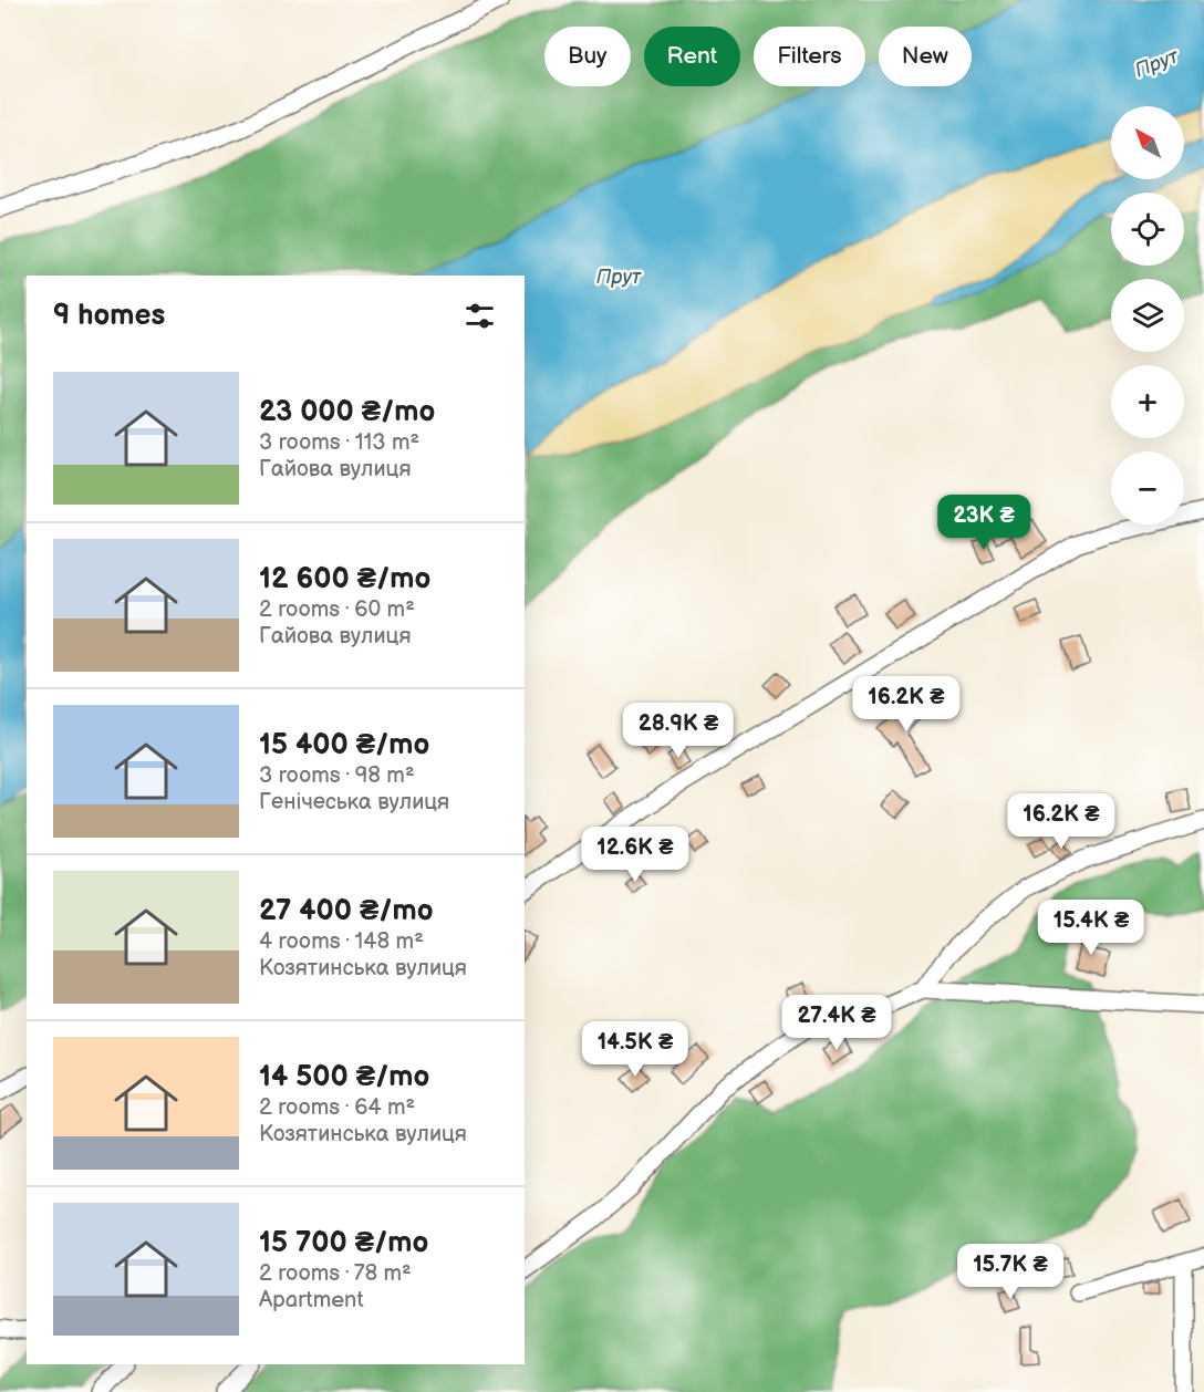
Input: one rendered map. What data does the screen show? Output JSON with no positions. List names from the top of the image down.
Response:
{
  "water": ["Прут"],
  "north": "top left",
  "page": {
    "chip": [
      "Buy",
      "Rent",
      "Filters",
      "New"
    ],
    "map_buttons": ["+", "−"],
    "heading": "9 homes",
    "list": [
      {
        "name": "23 000 ₴/mo",
        "note": "3 rooms · 113 m² · Гайова вулиця"
      },
      {
        "name": "12 600 ₴/mo",
        "note": "2 rooms · 60 m² · Гайова вулиця"
      },
      {
        "name": "15 400 ₴/mo",
        "note": "3 rooms · 98 m² · Генічеська вулиця"
      },
      {
        "name": "27 400 ₴/mo",
        "note": "4 rooms · 148 m² · Козятинська вулиця"
      },
      {
        "name": "14 500 ₴/mo",
        "note": "2 rooms · 64 m² · Козятинська вулиця"
      },
      {
        "name": "15 700 ₴/mo",
        "note": "2 rooms · 78 m² · Apartment"
      }
    ],
    "price": [
      "23K ₴",
      "16.2K ₴",
      "28.9K ₴",
      "16.2K ₴",
      "12.6K ₴",
      "15.4K ₴",
      "27.4K ₴",
      "14.5K ₴",
      "15.7K ₴"
    ]
  }
}
